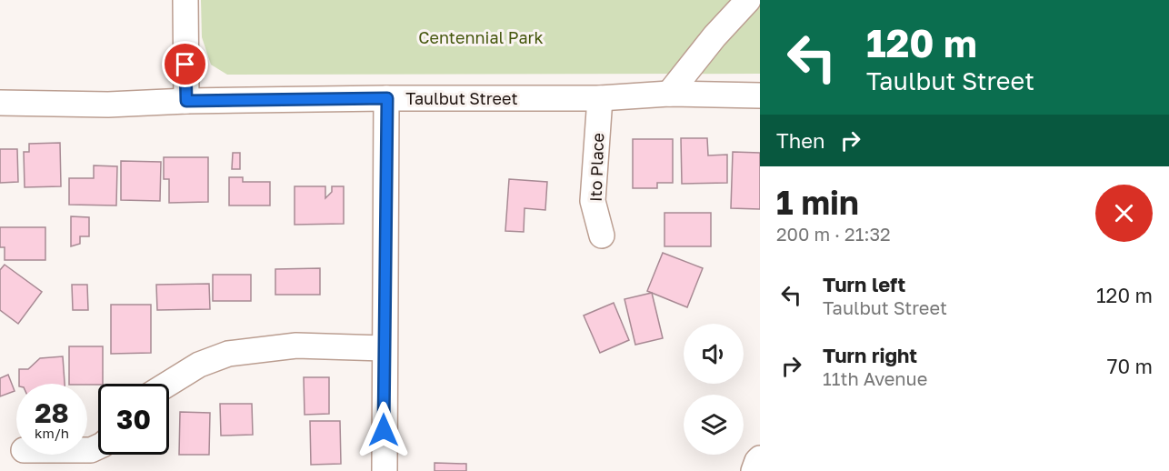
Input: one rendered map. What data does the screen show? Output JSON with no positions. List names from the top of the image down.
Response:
{
  "streets": {
    "street": ["Taulbut Street", "Ito Place"]
  },
  "crossings": [
    ["Taulbut Street", "Ito Place"]
  ],
  "parks": ["Centennial Park"],
  "page": {
    "turn": ["120 m", "Taulbut Street"],
    "then": "Then",
    "heading": ["1 min", "200 m · 21:32"],
    "list": [
      {
        "name": "Turn left",
        "note": "Taulbut Street",
        "value": "120 m"
      },
      {
        "name": "Turn right",
        "note": "11th Avenue",
        "value": "70 m"
      }
    ],
    "speed": "28 km/h",
    "limit": "30"
  }
}
